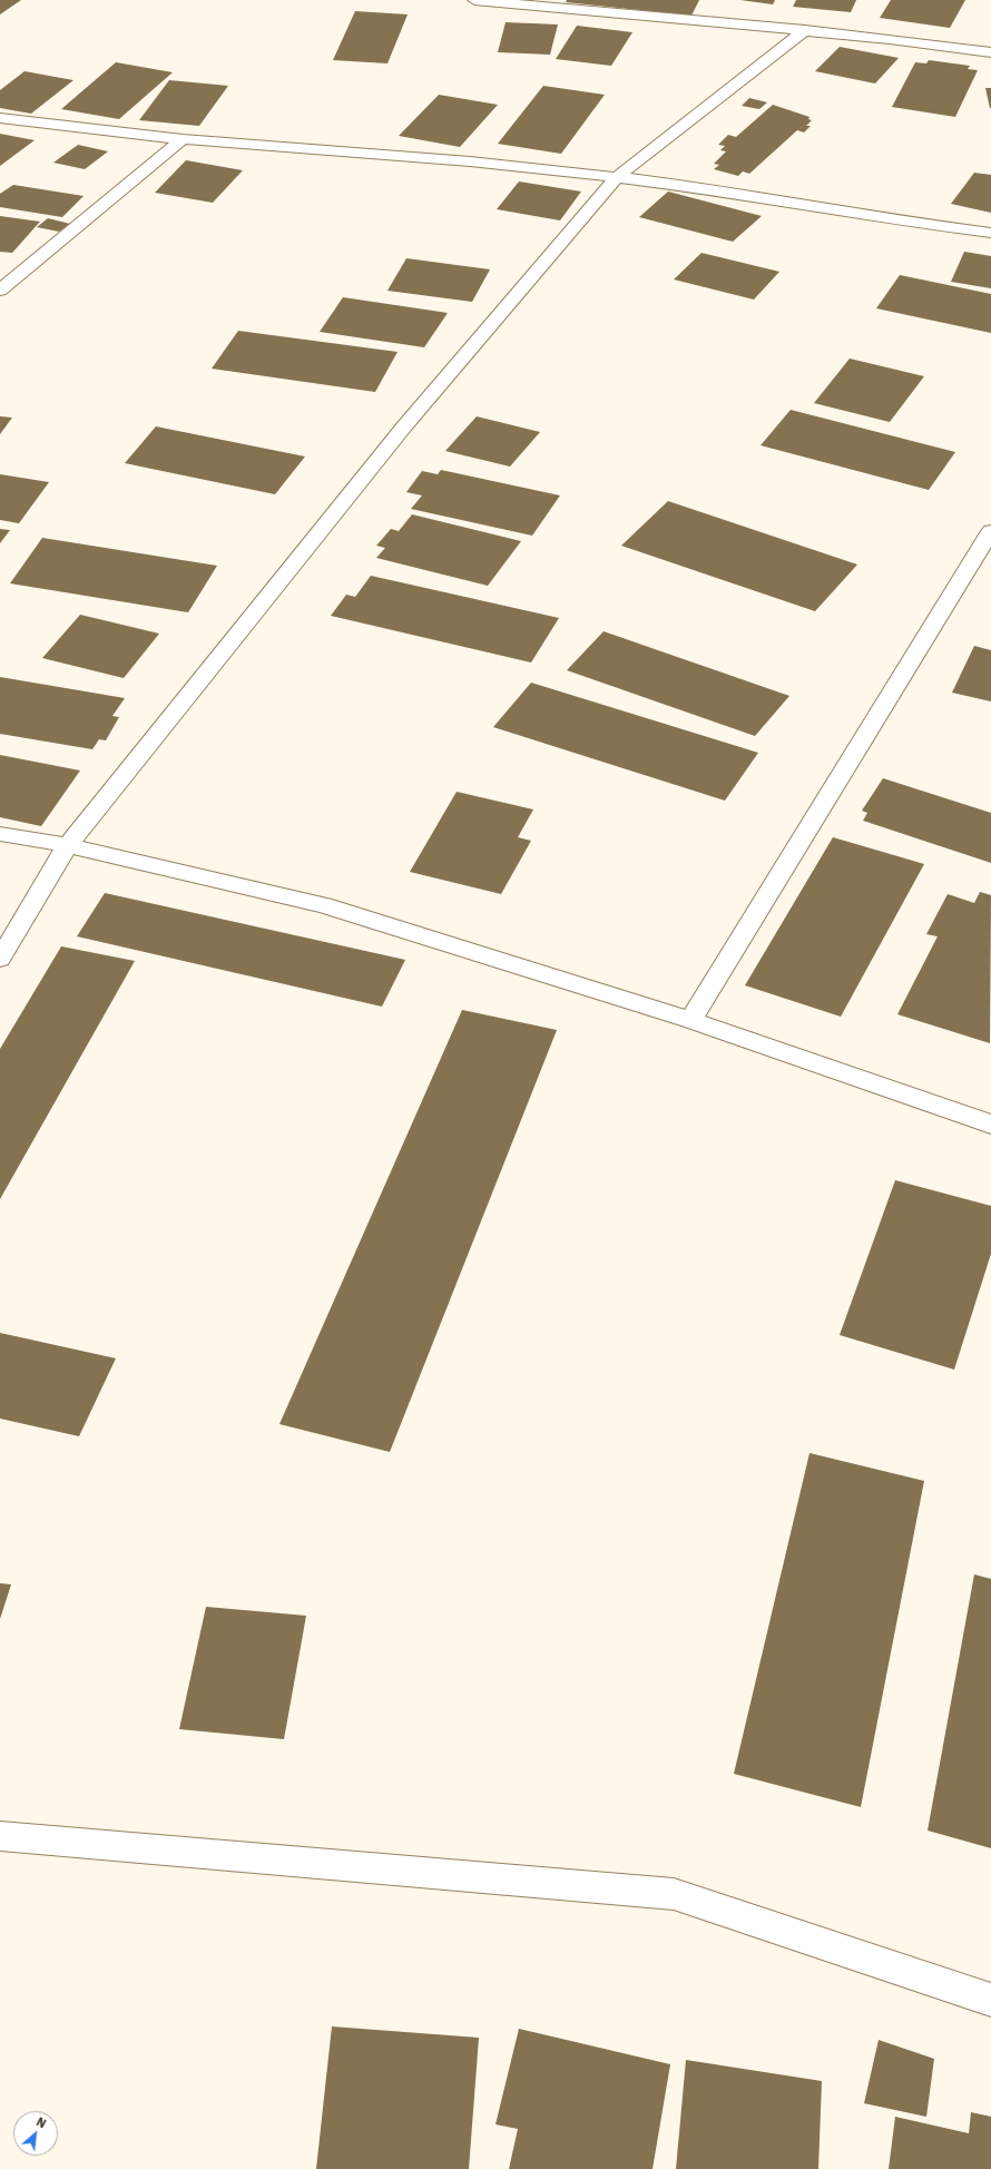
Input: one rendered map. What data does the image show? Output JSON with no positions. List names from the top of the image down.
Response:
{
  "north": "top right"
}
